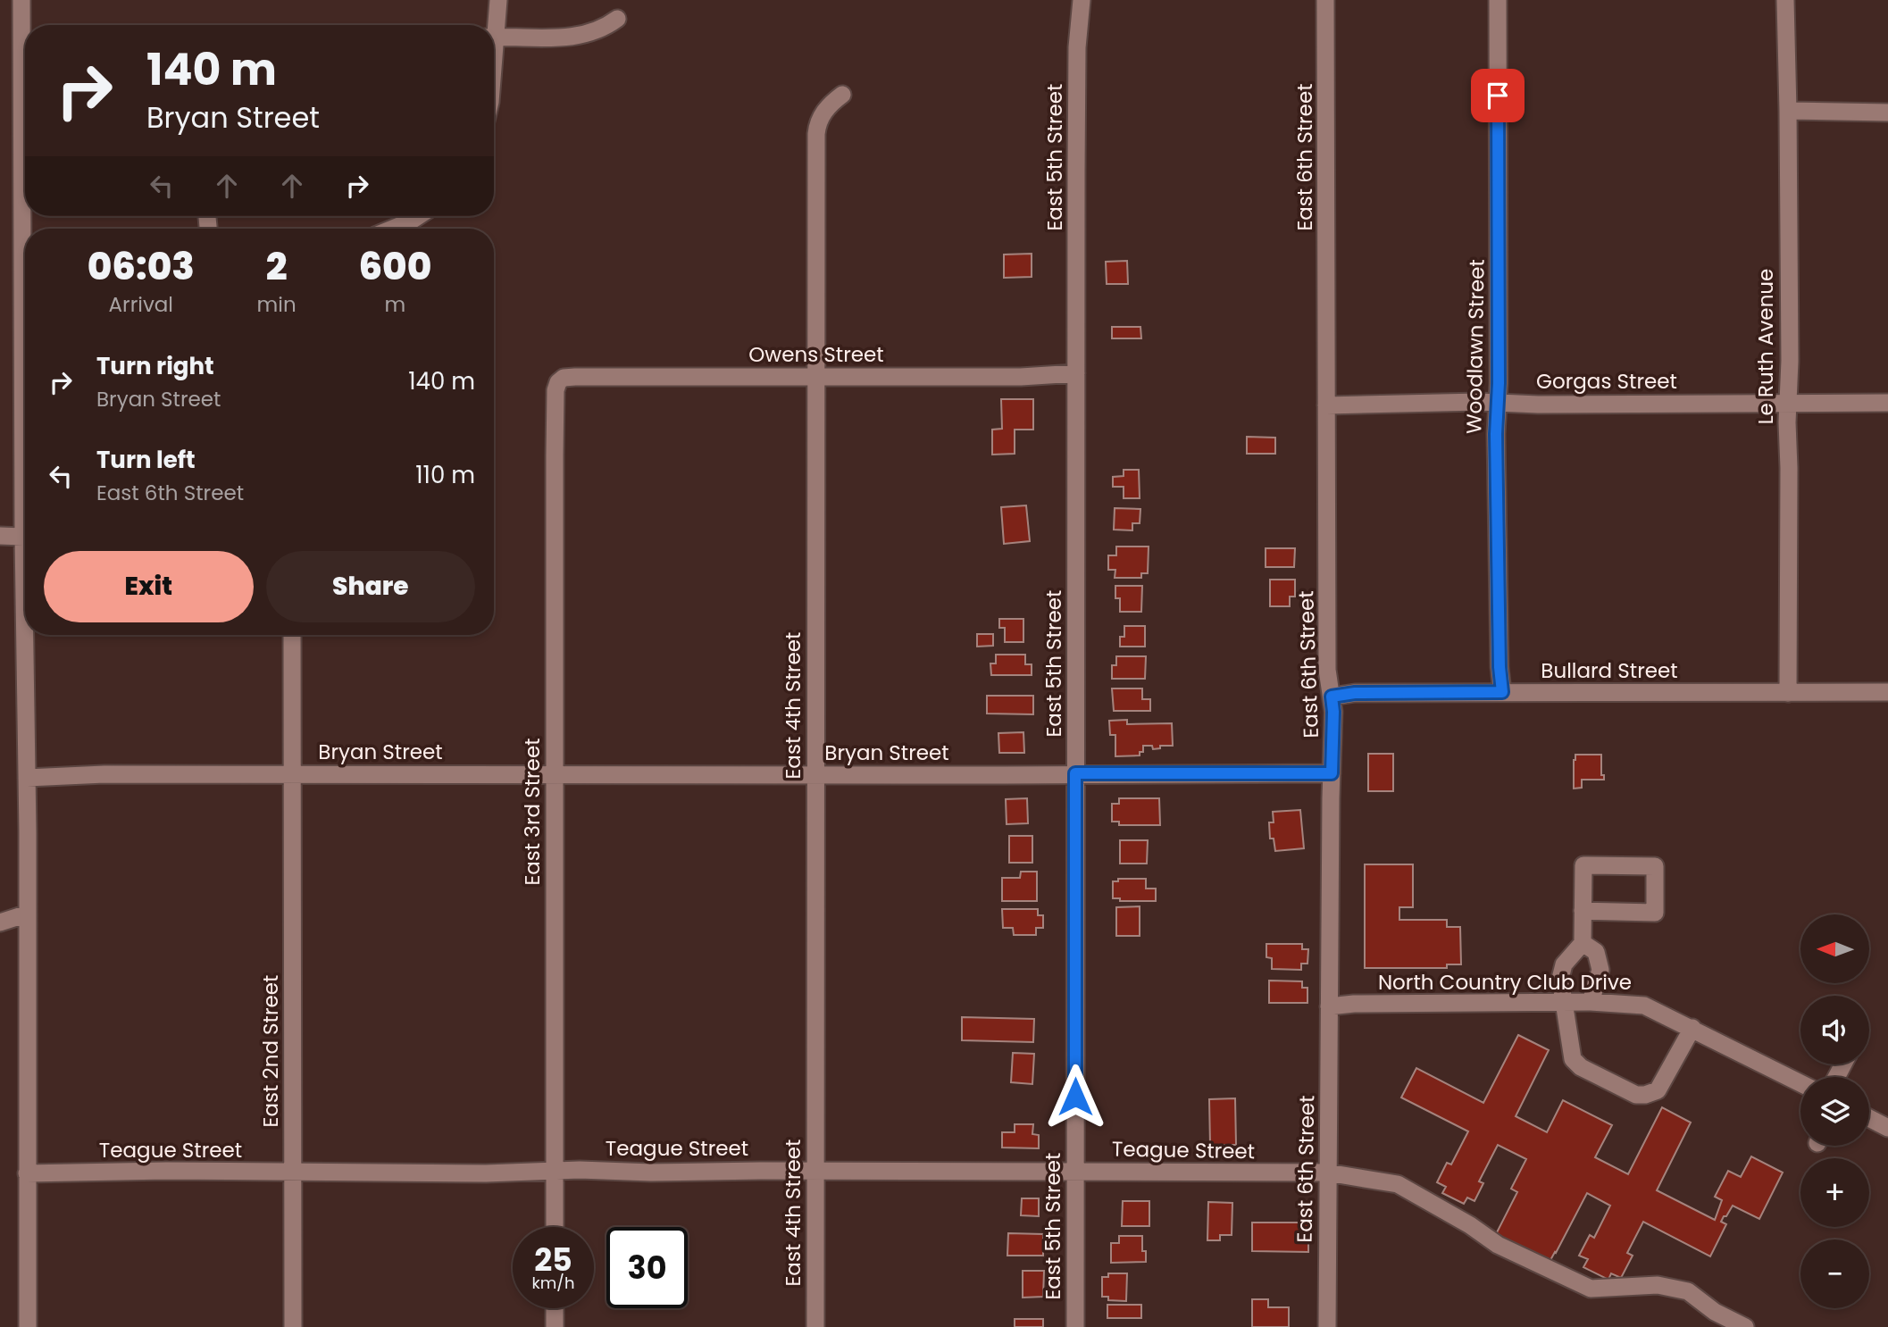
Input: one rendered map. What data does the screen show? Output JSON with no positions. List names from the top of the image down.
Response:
{
  "streets": {
    "street": [
      "East 5th Street",
      "East 6th Street",
      "Woodlawn Street",
      "Le Ruth Avenue",
      "Owens Street",
      "Gorgas Street",
      "Bullard Street",
      "East 4th Street",
      "Bryan Street",
      "East 3rd Street",
      "North Country Club Drive",
      "East 2nd Street",
      "Teague Street"
    ]
  },
  "crossings": [
    ["East 5th Street", "Owens Street"],
    ["East 5th Street", "Bryan Street"],
    ["East 5th Street", "Teague Street"],
    ["East 6th Street", "Gorgas Street"],
    ["East 6th Street", "Bullard Street"],
    ["East 6th Street", "Bryan Street"],
    ["East 6th Street", "North Country Club Drive"],
    ["East 6th Street", "Teague Street"],
    ["Woodlawn Street", "Gorgas Street"],
    ["Woodlawn Street", "Bullard Street"],
    ["Le Ruth Avenue", "Gorgas Street"],
    ["Le Ruth Avenue", "Bullard Street"],
    ["Owens Street", "East 4th Street"],
    ["Owens Street", "East 3rd Street"],
    ["East 4th Street", "Bryan Street"],
    ["East 4th Street", "Teague Street"],
    ["Bryan Street", "East 3rd Street"],
    ["Bryan Street", "East 2nd Street"],
    ["East 3rd Street", "Teague Street"],
    ["East 2nd Street", "Teague Street"]
  ],
  "north": "left",
  "page": {
    "turn": ["140 m", "Bryan Street"],
    "eta": [
      "06:03",
      "Arrival",
      "2",
      "min",
      "600",
      "m"
    ],
    "list": [
      {
        "name": "Turn right",
        "note": "Bryan Street",
        "value": "140 m"
      },
      {
        "name": "Turn left",
        "note": "East 6th Street",
        "value": "110 m"
      }
    ],
    "buttons": ["Exit", "Share"],
    "map_buttons": ["+", "−"],
    "speed": "25 km/h",
    "limit": "30"
  }
}
